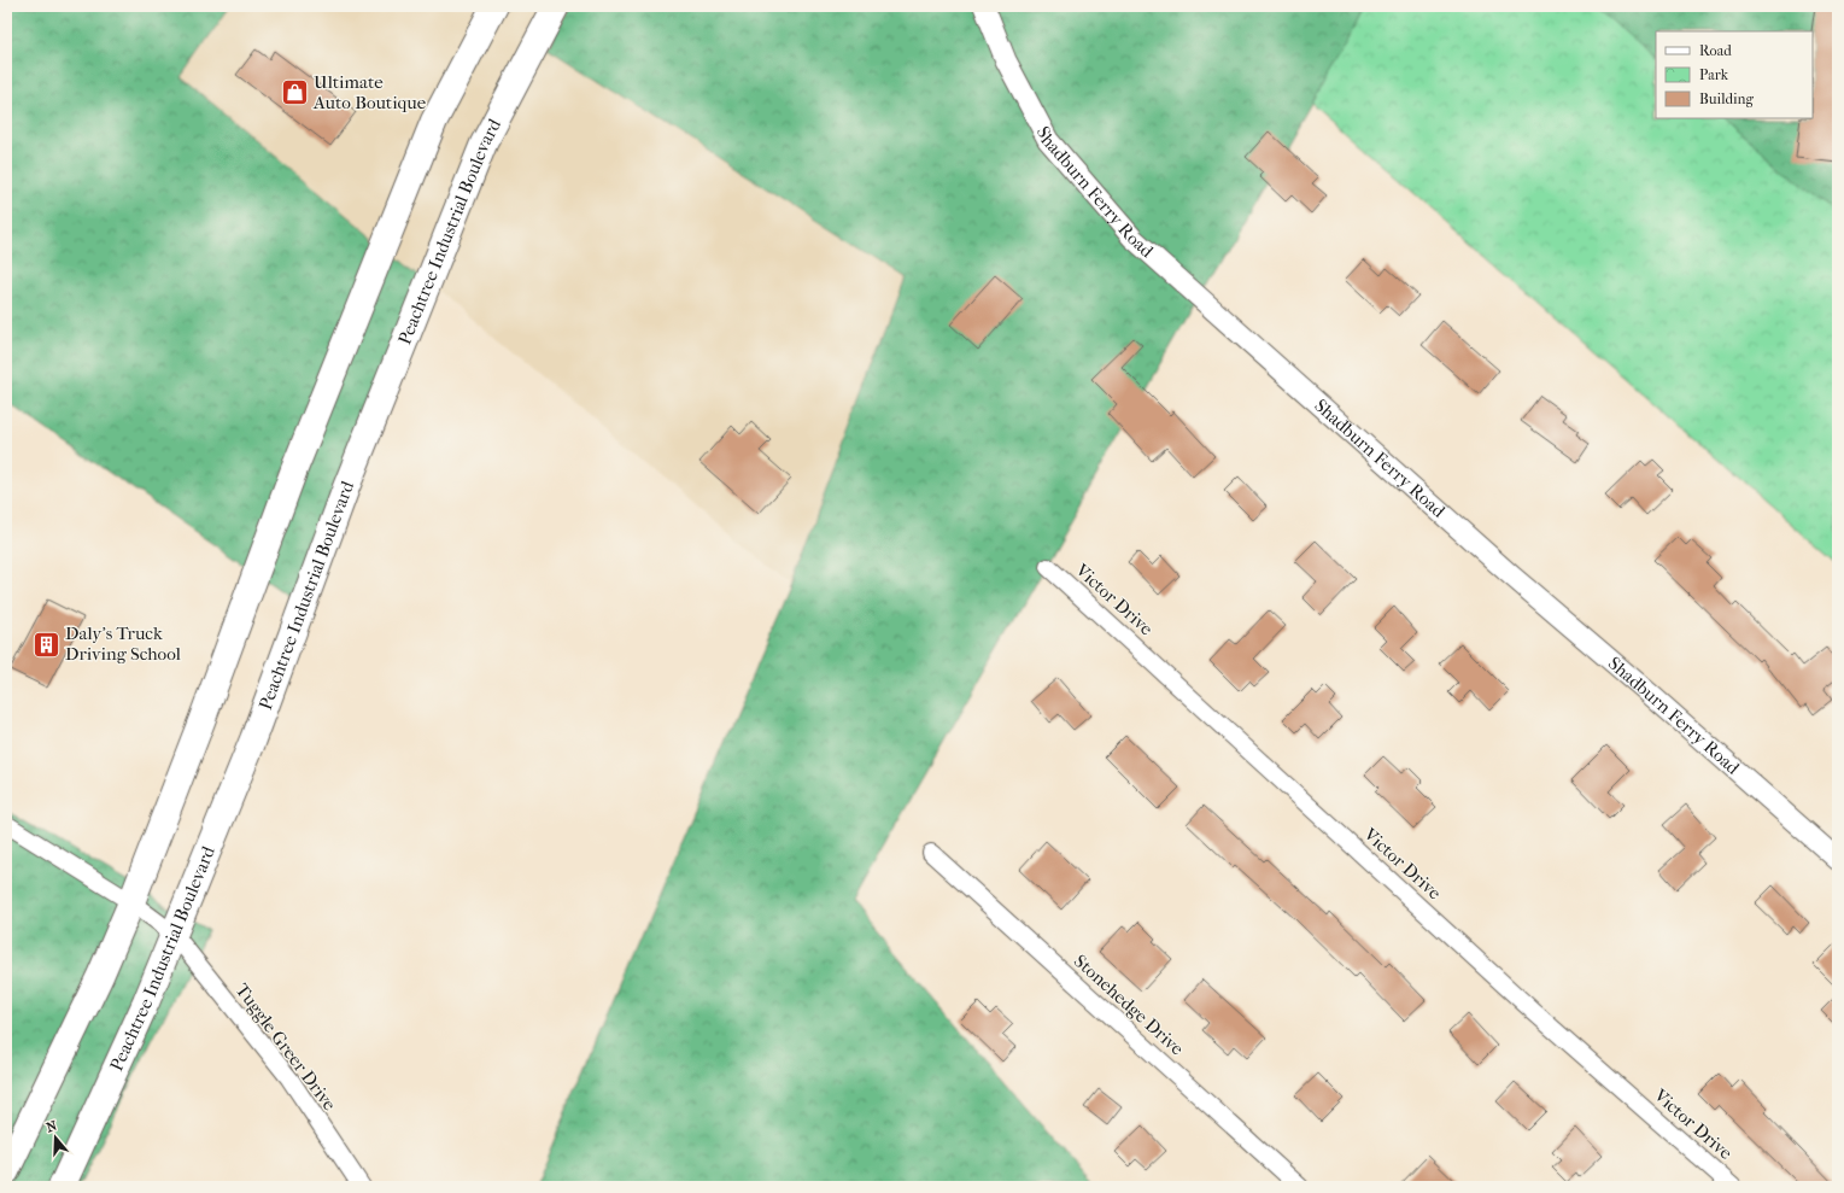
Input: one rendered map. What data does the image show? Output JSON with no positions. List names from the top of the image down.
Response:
{
  "streets": {
    "main road": ["Peachtree Industrial Boulevard"],
    "street": [
      "Shadburn Ferry Road",
      "Victor Drive",
      "Stonehedge Drive",
      "Tuggle Greer Drive"
    ]
  },
  "crossings": [
    ["Peachtree Industrial Boulevard", "Tuggle Greer Drive"]
  ],
  "places": {
    "shop": ["Ultimate Auto Boutique"],
    "building": ["Daly's Truck Driving School"]
  },
  "legend": ["Road", "Park", "Building"],
  "north": "top"
}
